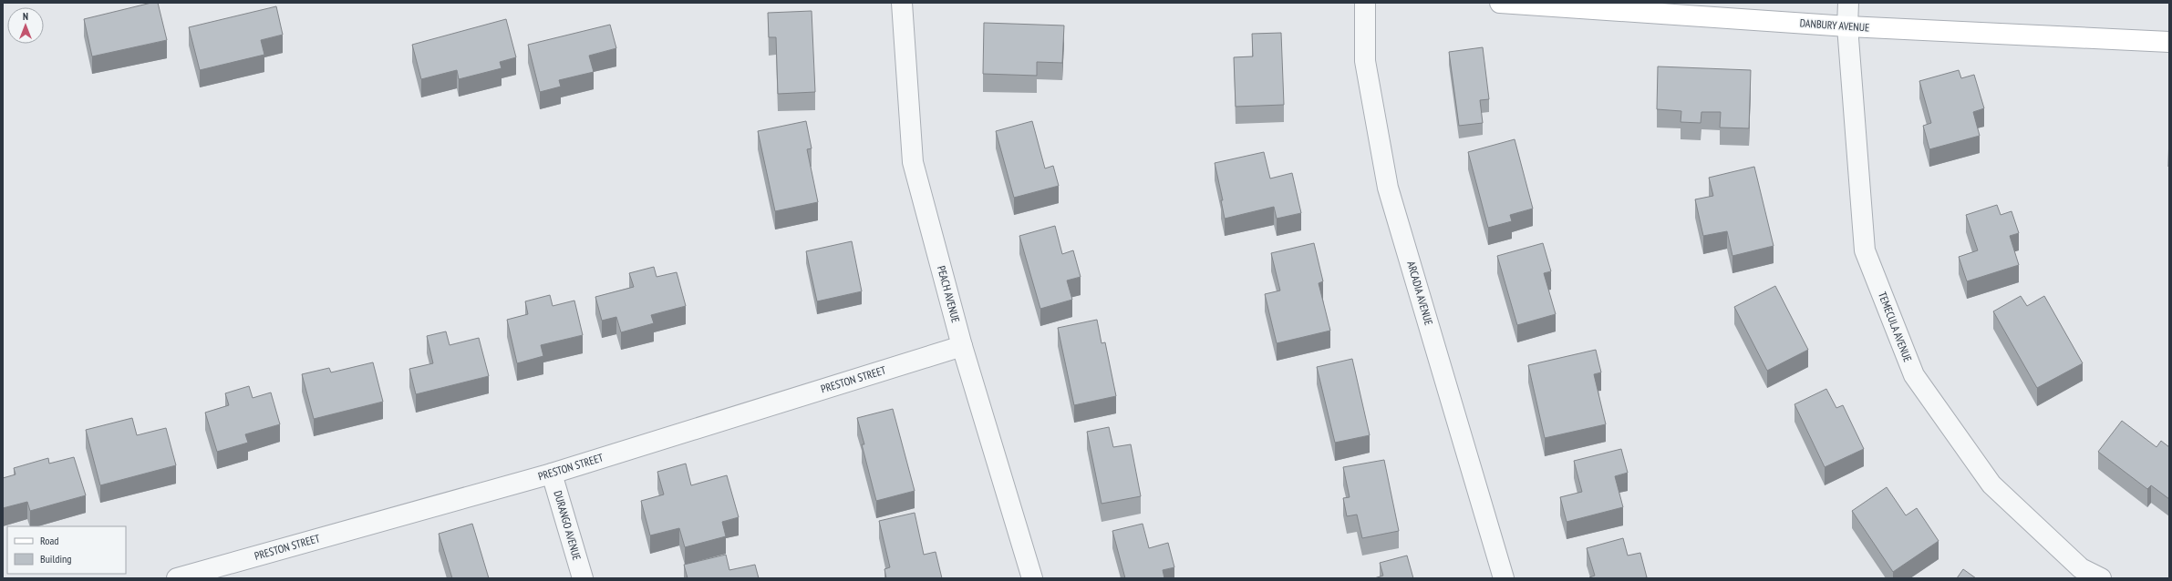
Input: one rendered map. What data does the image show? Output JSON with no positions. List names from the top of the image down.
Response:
{
  "streets": {
    "street": [
      "DANBURY AVENUE",
      "ARCADIA AVENUE",
      "PEACH AVENUE",
      "TEMECULA AVENUE",
      "PRESTON STREET",
      "DURANGO AVENUE"
    ]
  },
  "crossings": [
    ["DANBURY AVENUE", "TEMECULA AVENUE"],
    ["PEACH AVENUE", "PRESTON STREET"],
    ["PRESTON STREET", "DURANGO AVENUE"]
  ],
  "legend": ["Road", "Building"],
  "north": "top"
}
